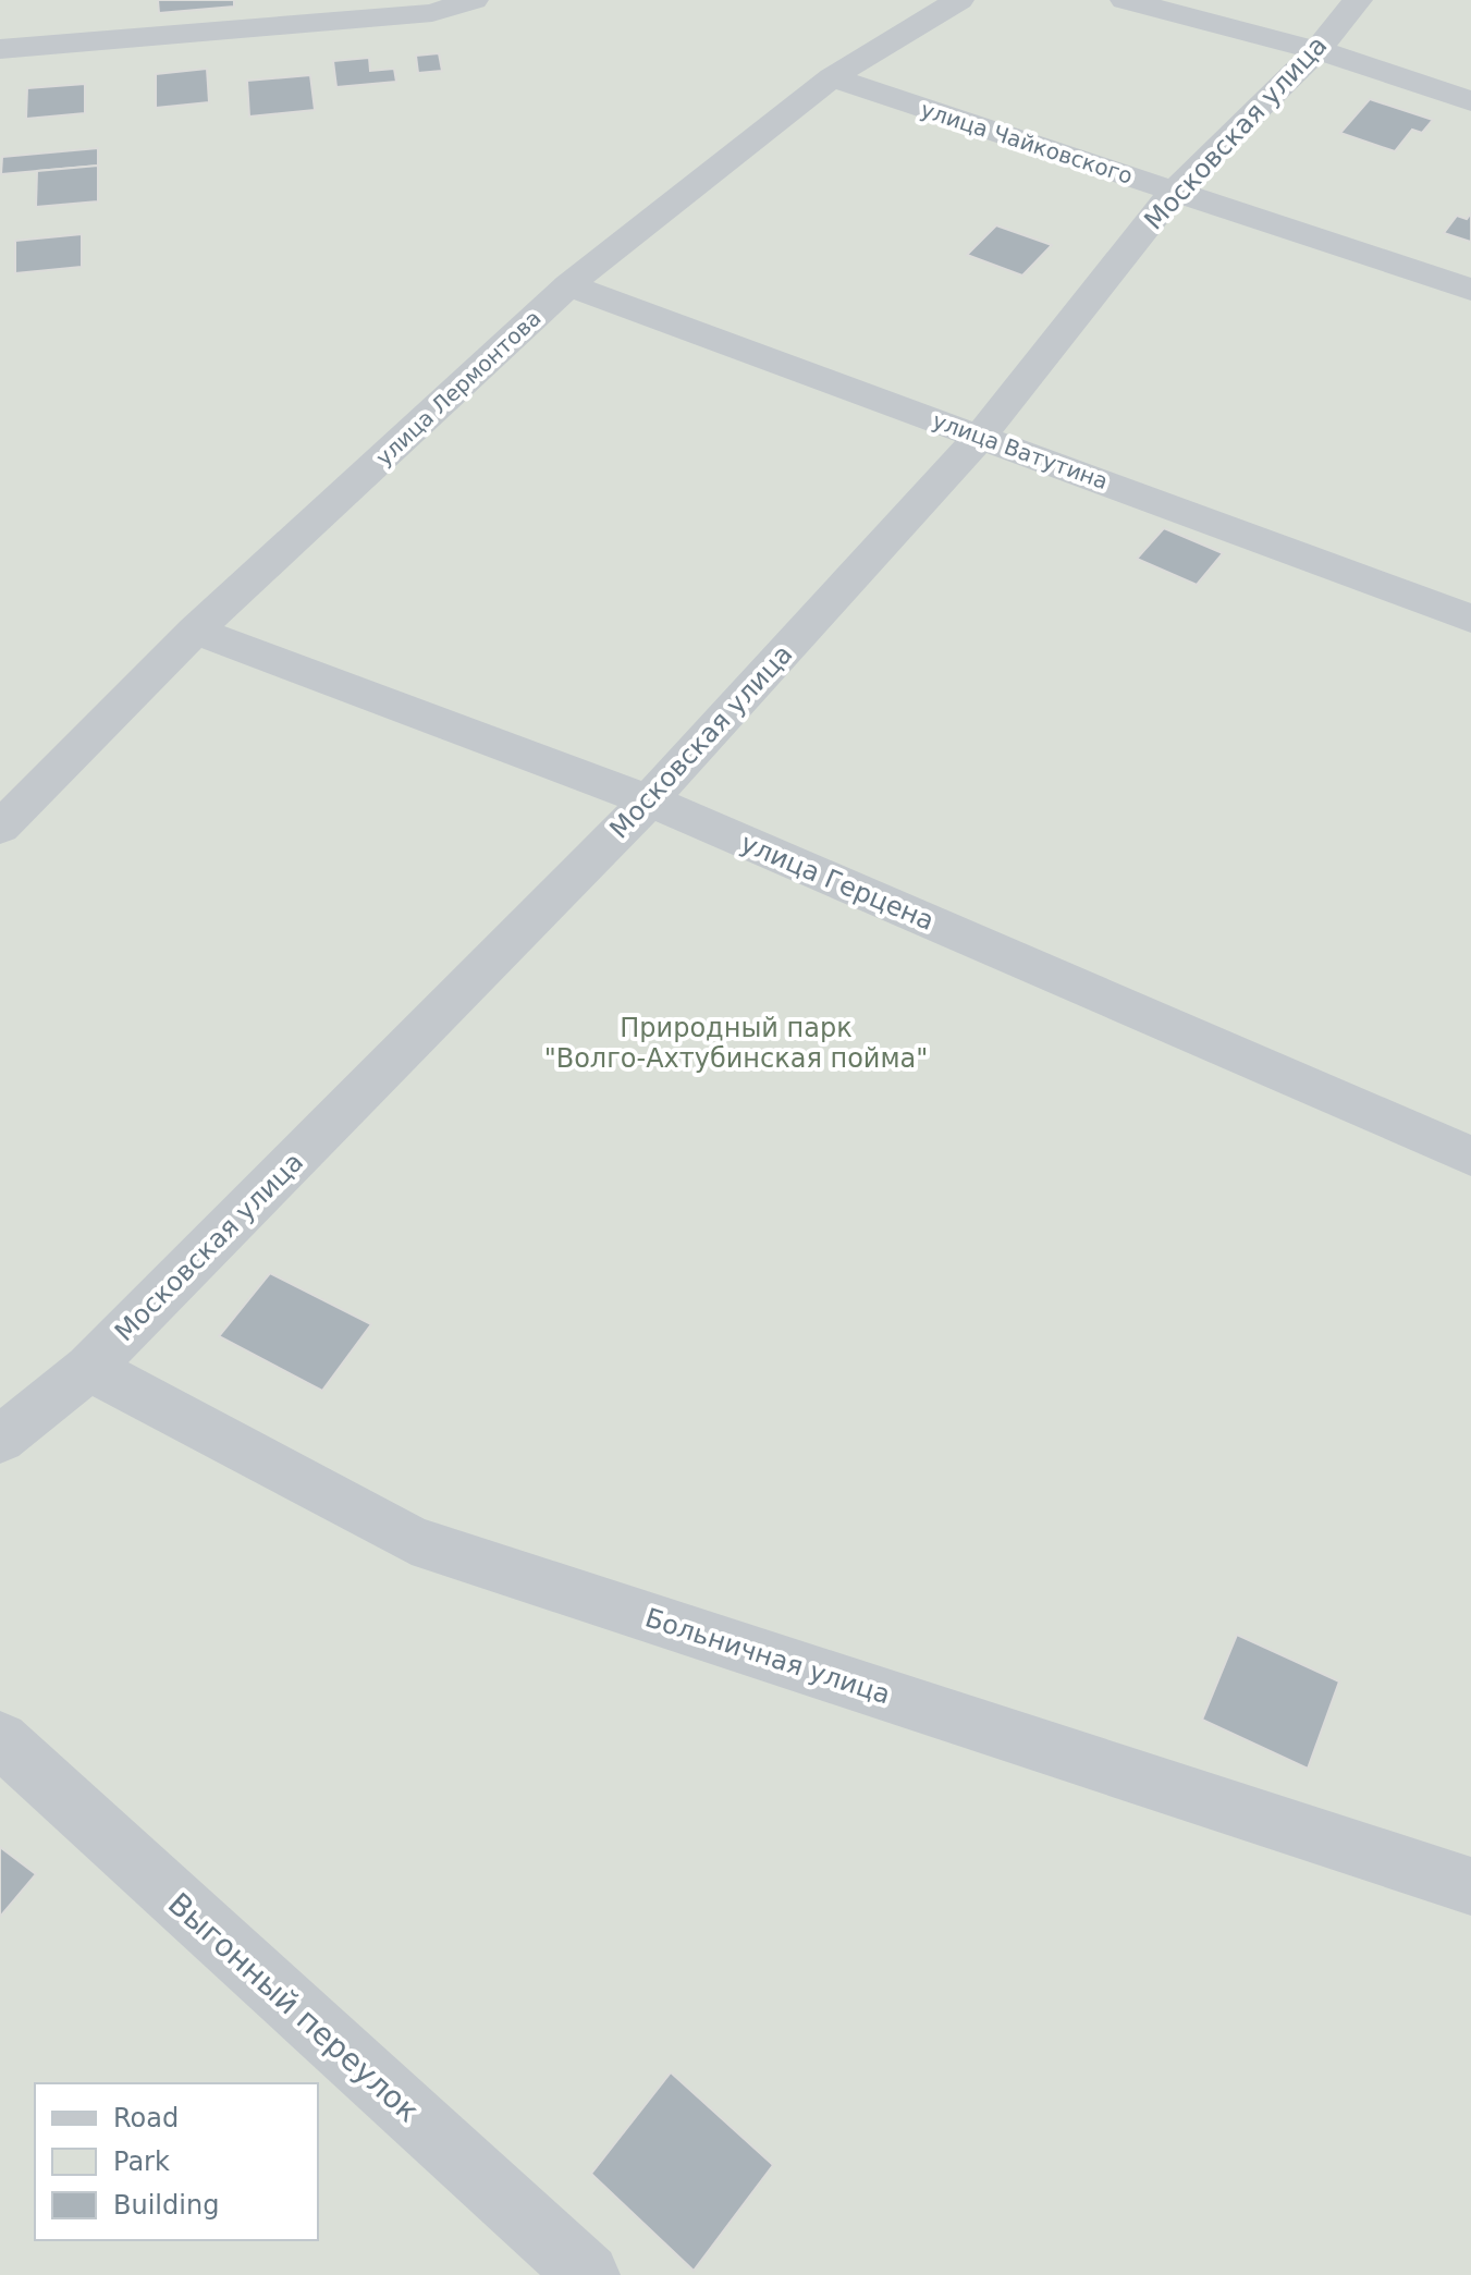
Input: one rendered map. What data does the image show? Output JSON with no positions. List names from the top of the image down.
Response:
{
  "streets": {
    "street": [
      "Московская улица",
      "улица Чайковского",
      "улица Лермонтова",
      "улица Ватутина",
      "улица Герцена",
      "Больничная улица",
      "Выгонный переулок"
    ]
  },
  "crossings": [
    ["Московская улица", "улица Чайковского"],
    ["Московская улица", "улица Ватутина"],
    ["Московская улица", "улица Герцена"],
    ["Московская улица", "Больничная улица"],
    ["улица Чайковского", "улица Лермонтова"],
    ["улица Лермонтова", "улица Ватутина"],
    ["улица Лермонтова", "улица Герцена"]
  ],
  "parks": ["Природный парк \"Волго-Ахтубинская пойма\""],
  "legend": ["Road", "Park", "Building"]
}
